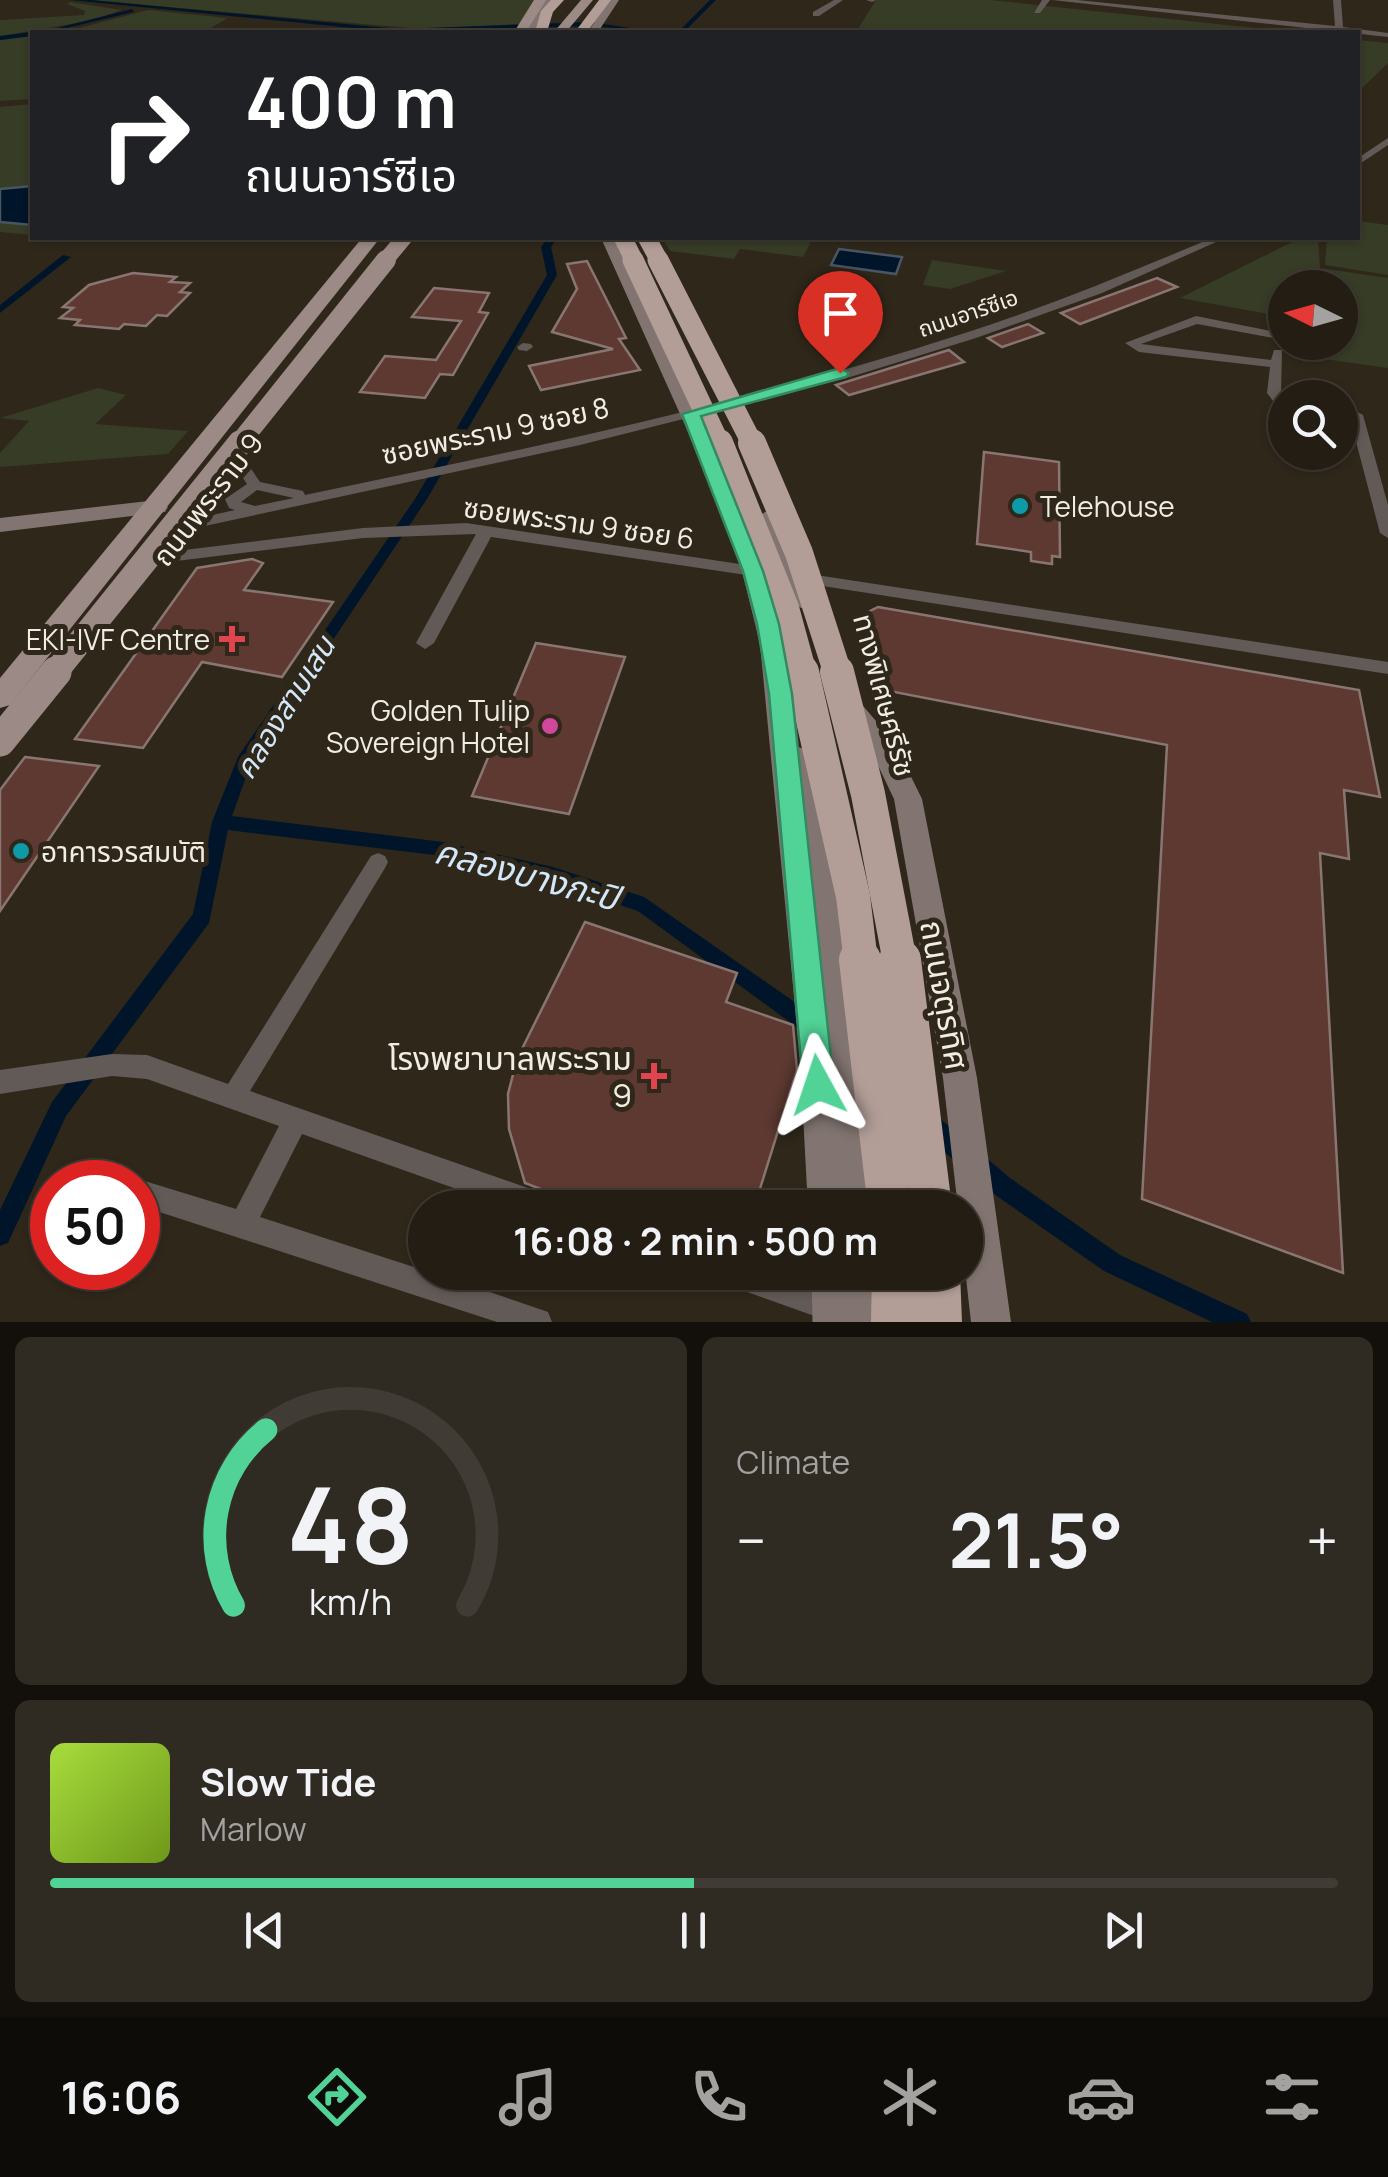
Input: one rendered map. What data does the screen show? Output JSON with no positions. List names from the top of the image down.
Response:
{
  "streets": {
    "highway": ["ทางพิเศษศรีรัช"],
    "main road": ["ถนนพระราม 9", "ถนนจตุรทิศ"],
    "street": ["ถนนอาร์ซีเอ", "ซอยพระราม 9 ซอย 8", "ซอยพระราม 9 ซอย 6"]
  },
  "crossings": [
    ["ถนนอาร์ซีเอ", "ซอยพระราม 9 ซอย 8"],
    ["ถนนอาร์ซีเอ", "ถนนจตุรทิศ"],
    ["ซอยพระราม 9 ซอย 8", "ถนนพระราม 9"],
    ["ถนนพระราม 9", "ซอยพระราม 9 ซอย 6"]
  ],
  "water": ["คลองสามเสน", "คลองบางกะปิ"],
  "places": {
    "other": ["Telehouse", "Golden Tulip Sovereign Hotel", "อาคารวรสมบัติ"],
    "health": ["EKI-IVF Centre", "โรงพยาบาลพระราม 9"]
  },
  "north": "left",
  "page": {
    "turn": ["400 m", "ถนนอาร์ซีเอ"],
    "limit": "50",
    "trip": "16:08 · 2 min · 500 m",
    "tile": "Climate",
    "heat": ["−", "21.5°", "+"],
    "song": ["Slow Tide", "Marlow"],
    "tabs": "16:06",
    "gauge": ["48", "km/h"]
  }
}
